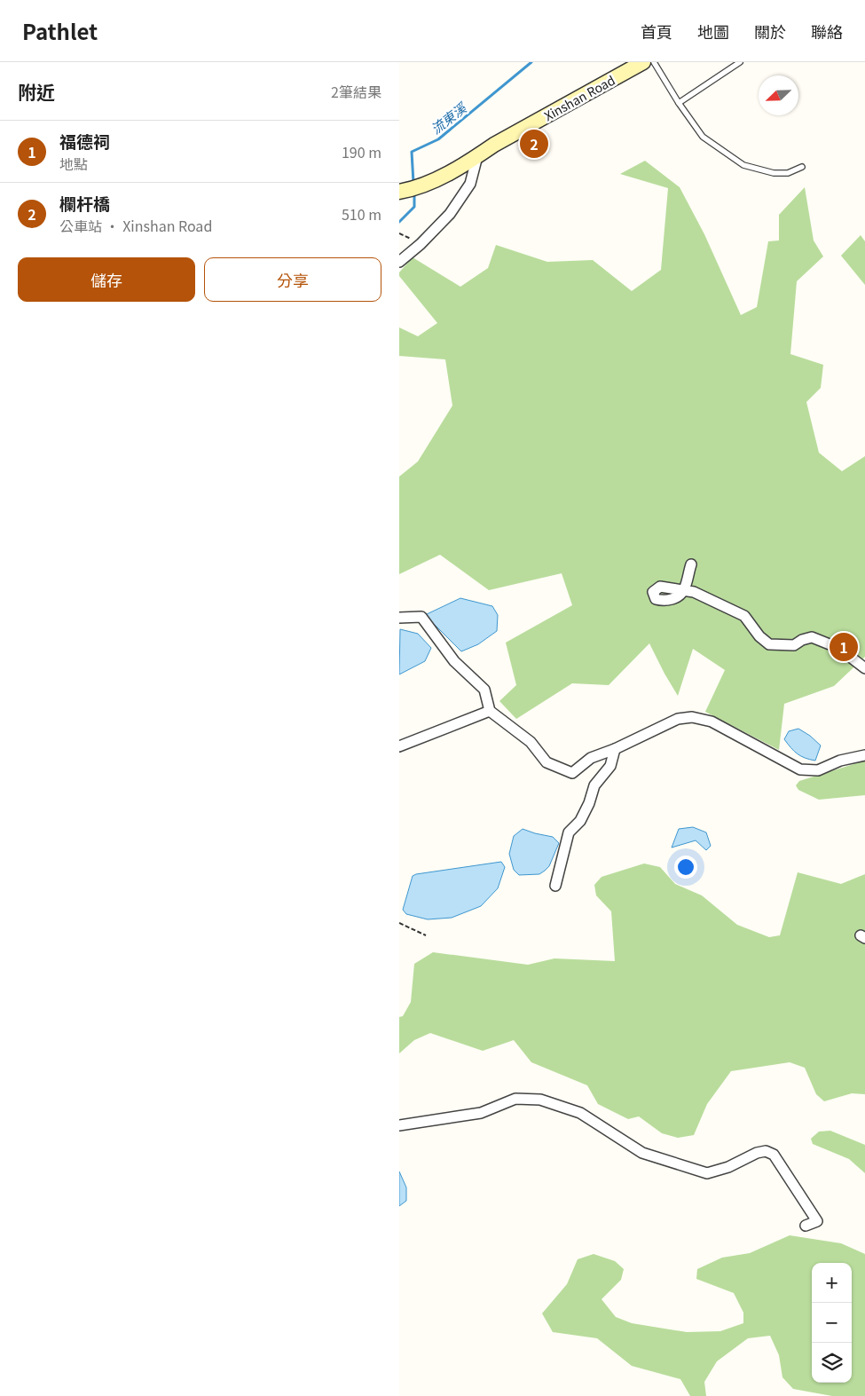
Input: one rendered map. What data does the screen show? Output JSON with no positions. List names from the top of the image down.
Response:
{
  "streets": {
    "street": ["Xinshan Road"]
  },
  "water": ["流東溪"],
  "north": "bottom left",
  "page": {
    "header": "Pathlet",
    "nav": [
      "首頁",
      "地圖",
      "關於",
      "聯絡"
    ],
    "heading": ["附近", "2筆結果"],
    "list": [
      {
        "mark": "1",
        "name": "福德祠",
        "note": "地點",
        "value": "190 m"
      },
      {
        "mark": "2",
        "name": "欄杆橋",
        "note": "公車站 · Xinshan Road",
        "value": "510 m"
      }
    ],
    "pins": ["2", "1"],
    "buttons": ["儲存", "分享"],
    "map_buttons": ["+", "−"]
  }
}
